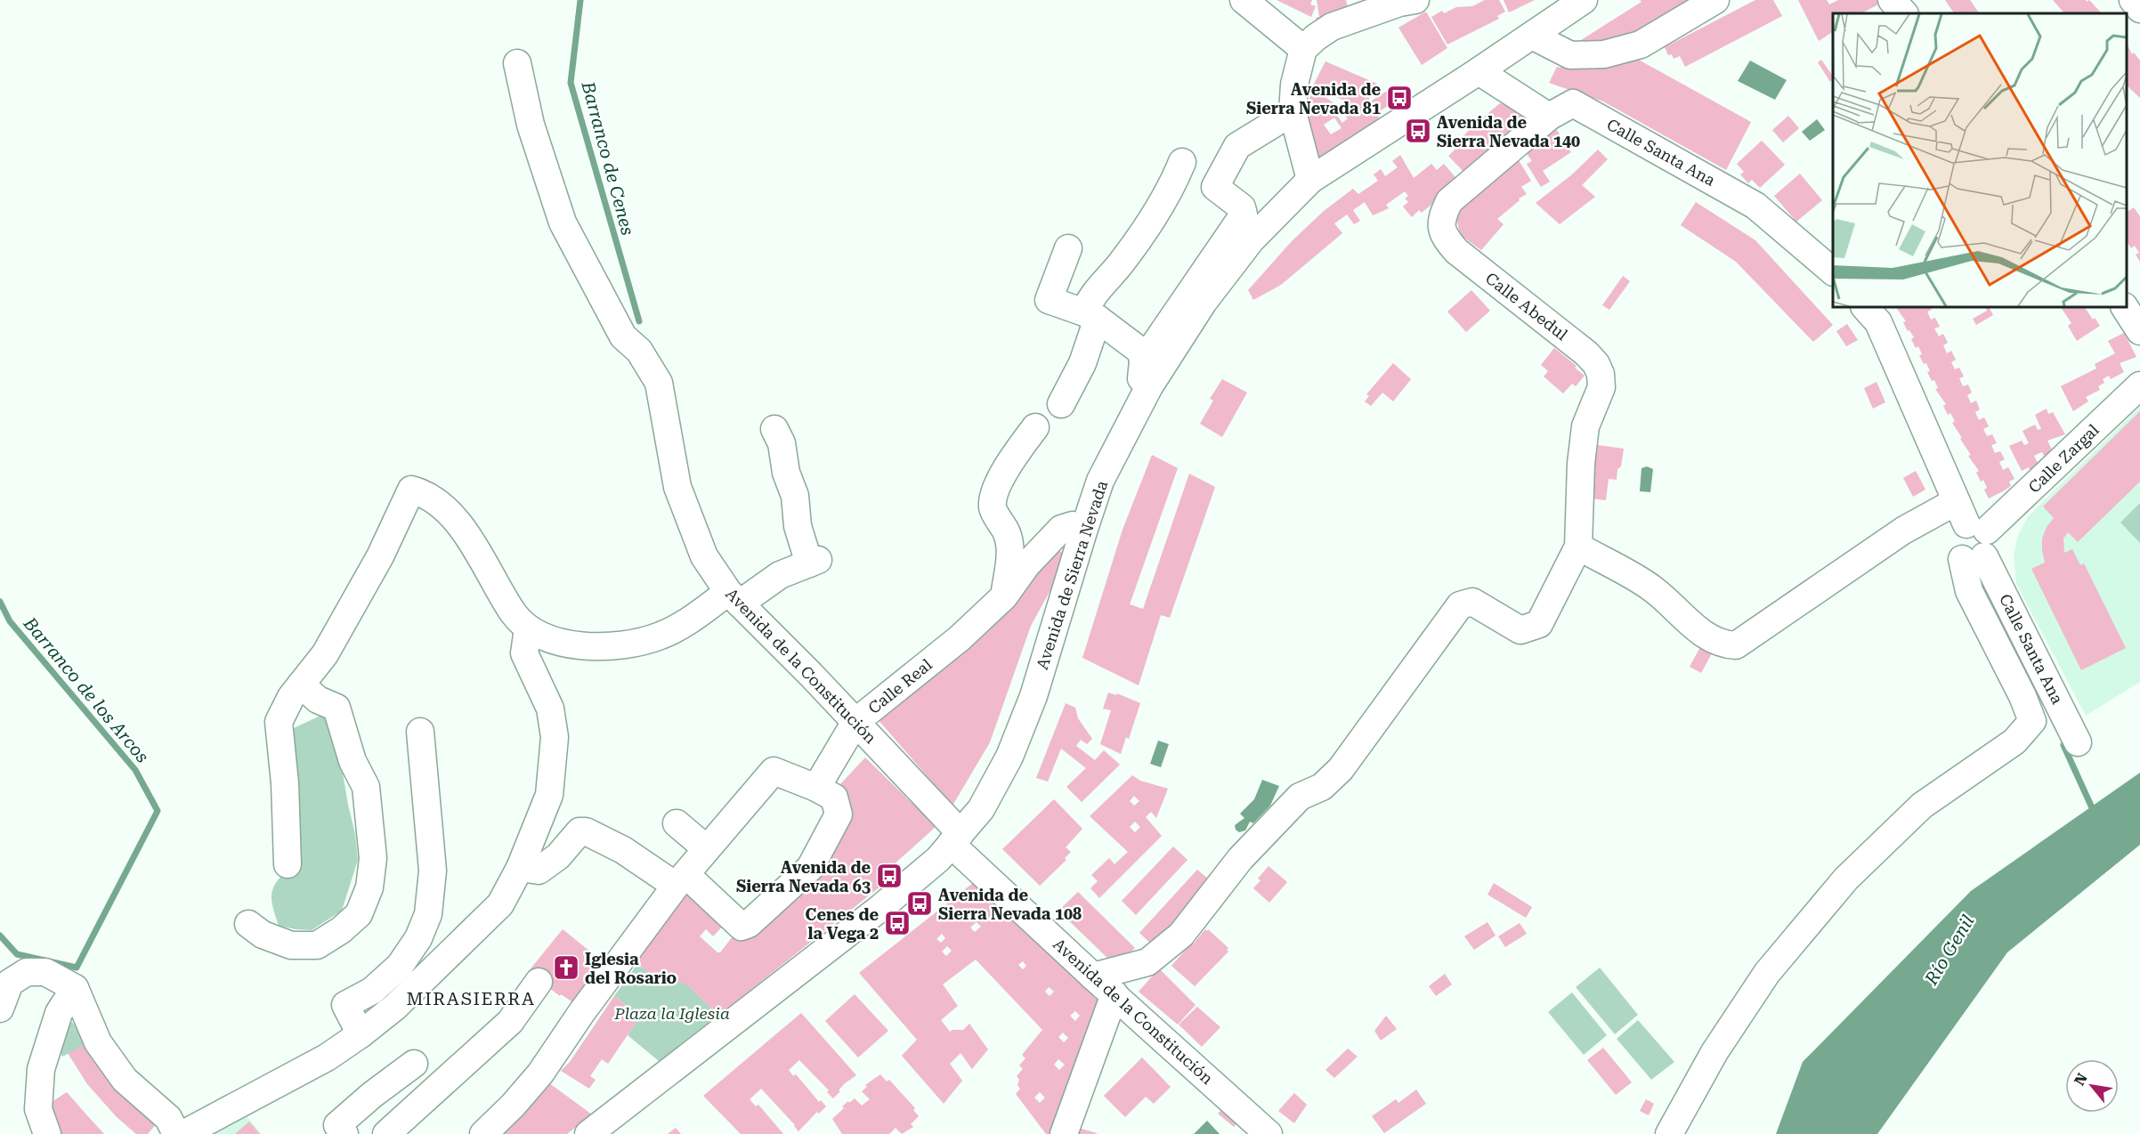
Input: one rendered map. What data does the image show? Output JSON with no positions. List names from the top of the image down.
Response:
{
  "streets": {
    "street": [
      "Calle Santa Ana",
      "Calle Abedul",
      "Calle Zargal",
      "Avenida de Sierra Nevada",
      "Avenida de la Constitución",
      "Calle Real"
    ]
  },
  "crossings": [
    ["Calle Santa Ana", "Calle Abedul"],
    ["Calle Santa Ana", "Calle Zargal"],
    ["Avenida de Sierra Nevada", "Avenida de la Constitución"],
    ["Avenida de Sierra Nevada", "Calle Real"],
    ["Avenida de la Constitución", "Calle Real"]
  ],
  "districts": ["MIRASIERRA"],
  "water": ["Barranco de Cenes", "Barranco de los Arcos", "Río Genil"],
  "parks": ["Plaza la Iglesia"],
  "places": {
    "bus stop": [
      "Avenida de Sierra Nevada 81",
      "Avenida de Sierra Nevada 140",
      "Avenida de Sierra Nevada 63",
      "Avenida de Sierra Nevada 108",
      "Cenes de la Vega 2"
    ],
    "church": ["Iglesia del Rosario"]
  },
  "north": "top left"
}
